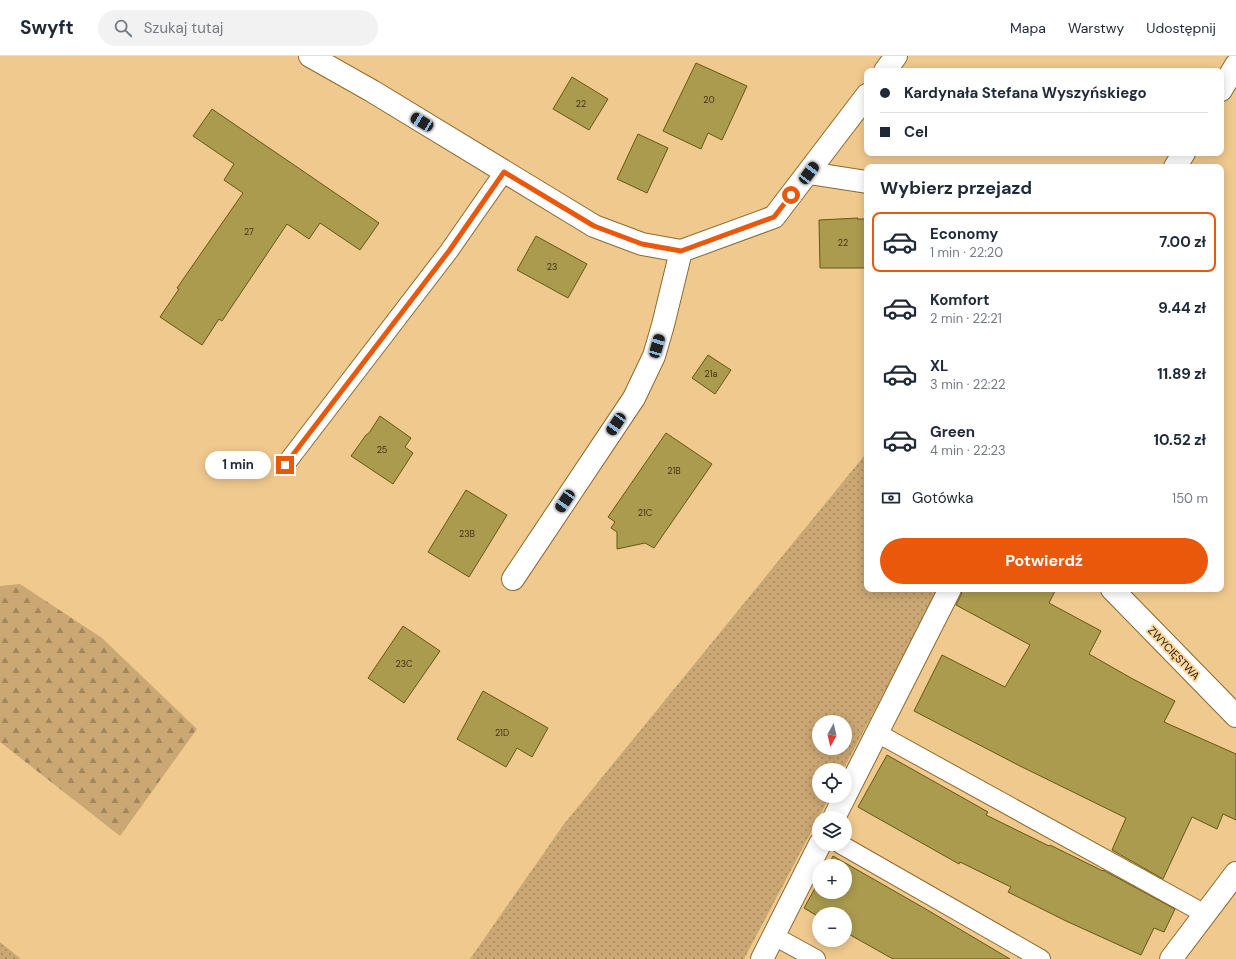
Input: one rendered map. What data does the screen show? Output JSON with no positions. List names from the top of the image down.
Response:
{
  "streets": {
    "street": ["ZWYCIĘSTWA"]
  },
  "house_numbers": [
    "20",
    "22",
    "27",
    "22",
    "23",
    "21a",
    "25",
    "21B",
    "21C",
    "23B",
    "23C",
    "21D"
  ],
  "north": "bottom",
  "page": {
    "header": "Swyft",
    "search": "Szukaj tutaj",
    "nav": ["Mapa", "Warstwy", "Udostępnij"],
    "banner": ["Kardynała Stefana Wyszyńskiego", "Cel"],
    "heading": "Wybierz przejazd",
    "list": [
      {
        "name": "Economy",
        "note": "1 min · 22:20",
        "value": "7.00 zł"
      },
      {
        "name": "Komfort",
        "note": "2 min · 22:21",
        "value": "9.44 zł"
      },
      {
        "name": "XL",
        "note": "3 min · 22:22",
        "value": "11.89 zł"
      },
      {
        "name": "Green",
        "note": "4 min · 22:23",
        "value": "10.52 zł"
      }
    ],
    "bubble": "1 min",
    "pay": ["Gotówka", "150 m"],
    "buttons": "Potwierdź",
    "map_buttons": ["+", "−"]
  }
}
